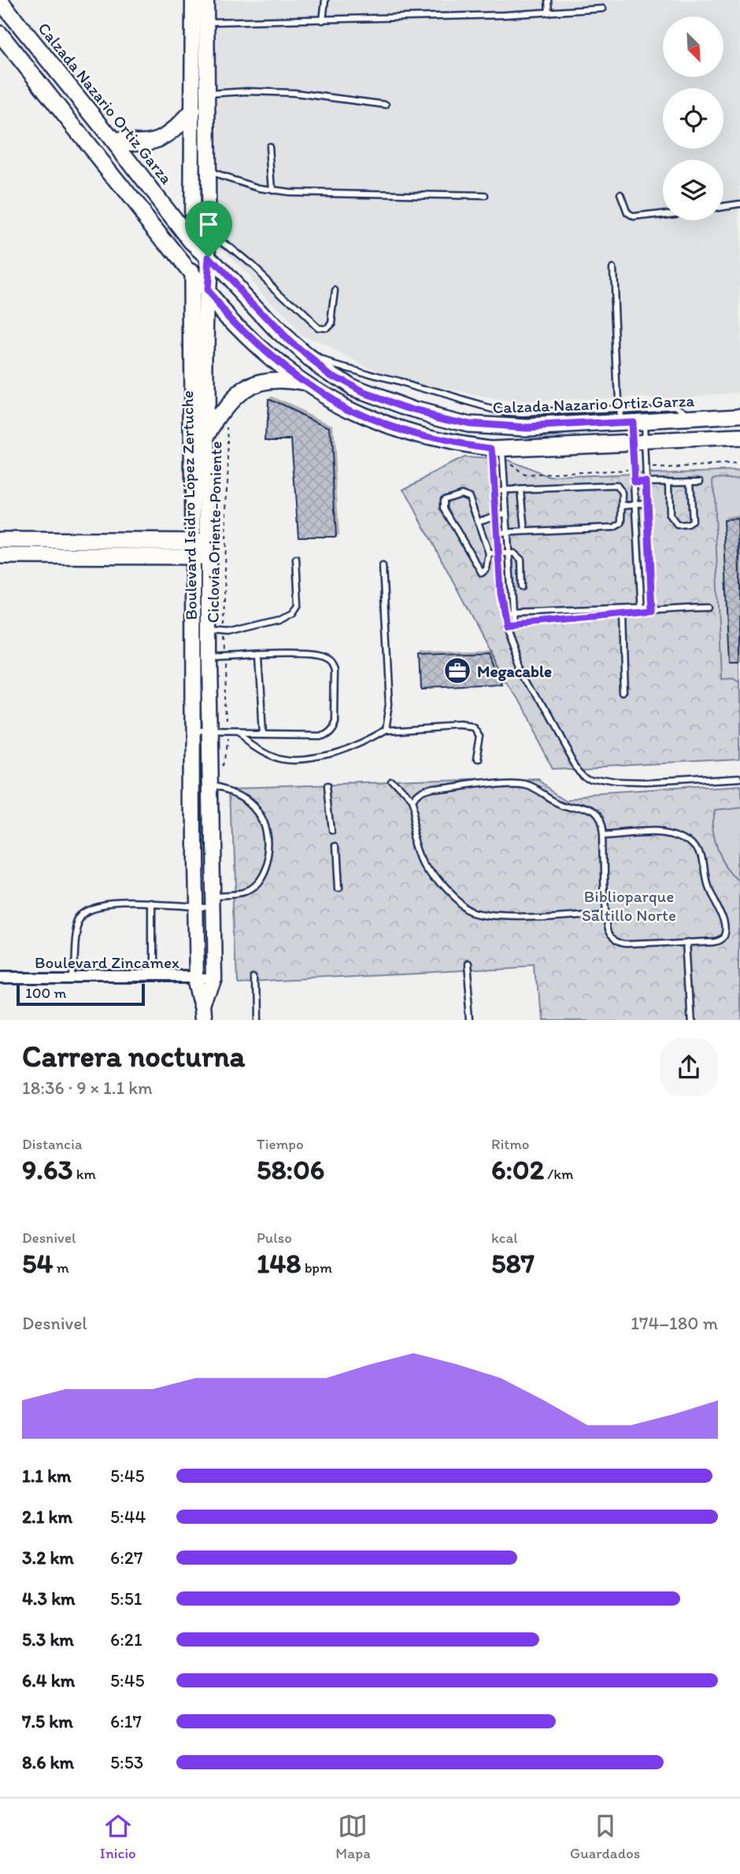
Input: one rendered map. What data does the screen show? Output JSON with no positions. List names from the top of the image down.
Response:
{
  "streets": {
    "main road": ["Calzada Nazario Ortiz Garza", "Boulevard Isidro López Zertuche"],
    "street": ["Boulevard Zincamex"],
    "path": ["Ciclovía Oriente-Poniente"]
  },
  "crossings": [
    ["Calzada Nazario Ortiz Garza", "Boulevard Isidro López Zertuche"],
    ["Boulevard Isidro López Zertuche", "Boulevard Zincamex"]
  ],
  "parks": ["Biblioparque Saltillo Norte"],
  "places": {
    "office": ["Megacable"]
  },
  "scale_bar": "100 m",
  "north": "bottom right",
  "page": {
    "scale": "100 m",
    "heading": ["Carrera nocturna", "18:36 · 9 × 1.1 km"],
    "stats": [
      ["Distancia", "9.63 km"],
      ["Tiempo", "58:06"],
      ["Ritmo", "6:02 /km"],
      ["Desnivel", "54 m"],
      ["Pulso", "148 bpm"],
      ["kcal", "587"]
    ],
    "chart": ["Desnivel", "174–180 m"],
    "list": [
      {
        "name": "1.1 km",
        "note": "5:45"
      },
      {
        "name": "2.1 km",
        "note": "5:44"
      },
      {
        "name": "3.2 km",
        "note": "6:27"
      },
      {
        "name": "4.3 km",
        "note": "5:51"
      },
      {
        "name": "5.3 km",
        "note": "6:21"
      },
      {
        "name": "6.4 km",
        "note": "5:45"
      },
      {
        "name": "7.5 km",
        "note": "6:17"
      },
      {
        "name": "8.6 km",
        "note": "5:53"
      }
    ],
    "tabs": ["Inicio", "Mapa", "Guardados"]
  }
}
